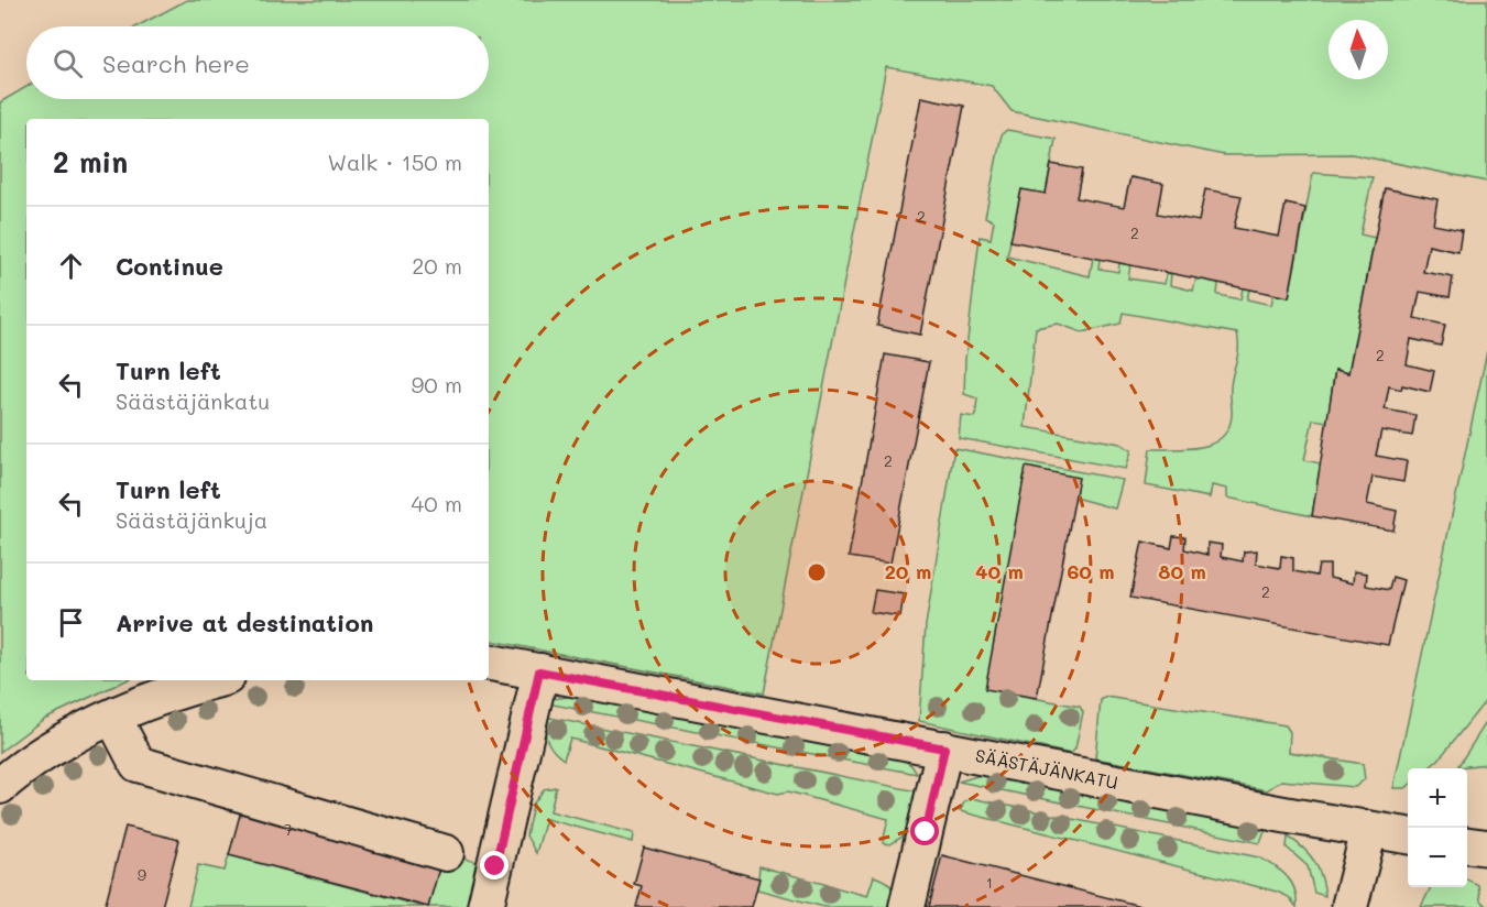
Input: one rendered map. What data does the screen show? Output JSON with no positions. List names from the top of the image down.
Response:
{
  "streets": {
    "street": ["SÄÄSTÄJÄNKATU"]
  },
  "house_numbers": [
    "2",
    "2",
    "2",
    "2",
    "2",
    "7",
    "9",
    "1"
  ],
  "north": "top",
  "page": {
    "search": "Search here",
    "heading": ["2 min", "Walk · 150 m"],
    "list": [
      ["Continue", "20 m"],
      ["Turn left", "Säästäjänkatu", "90 m"],
      ["Turn left", "Säästäjänkuja", "40 m"],
      "Arrive at destination"
    ],
    "map_buttons": ["+", "−"]
  },
  "rings": [
    "20 m",
    "40 m",
    "60 m",
    "80 m"
  ]
}
